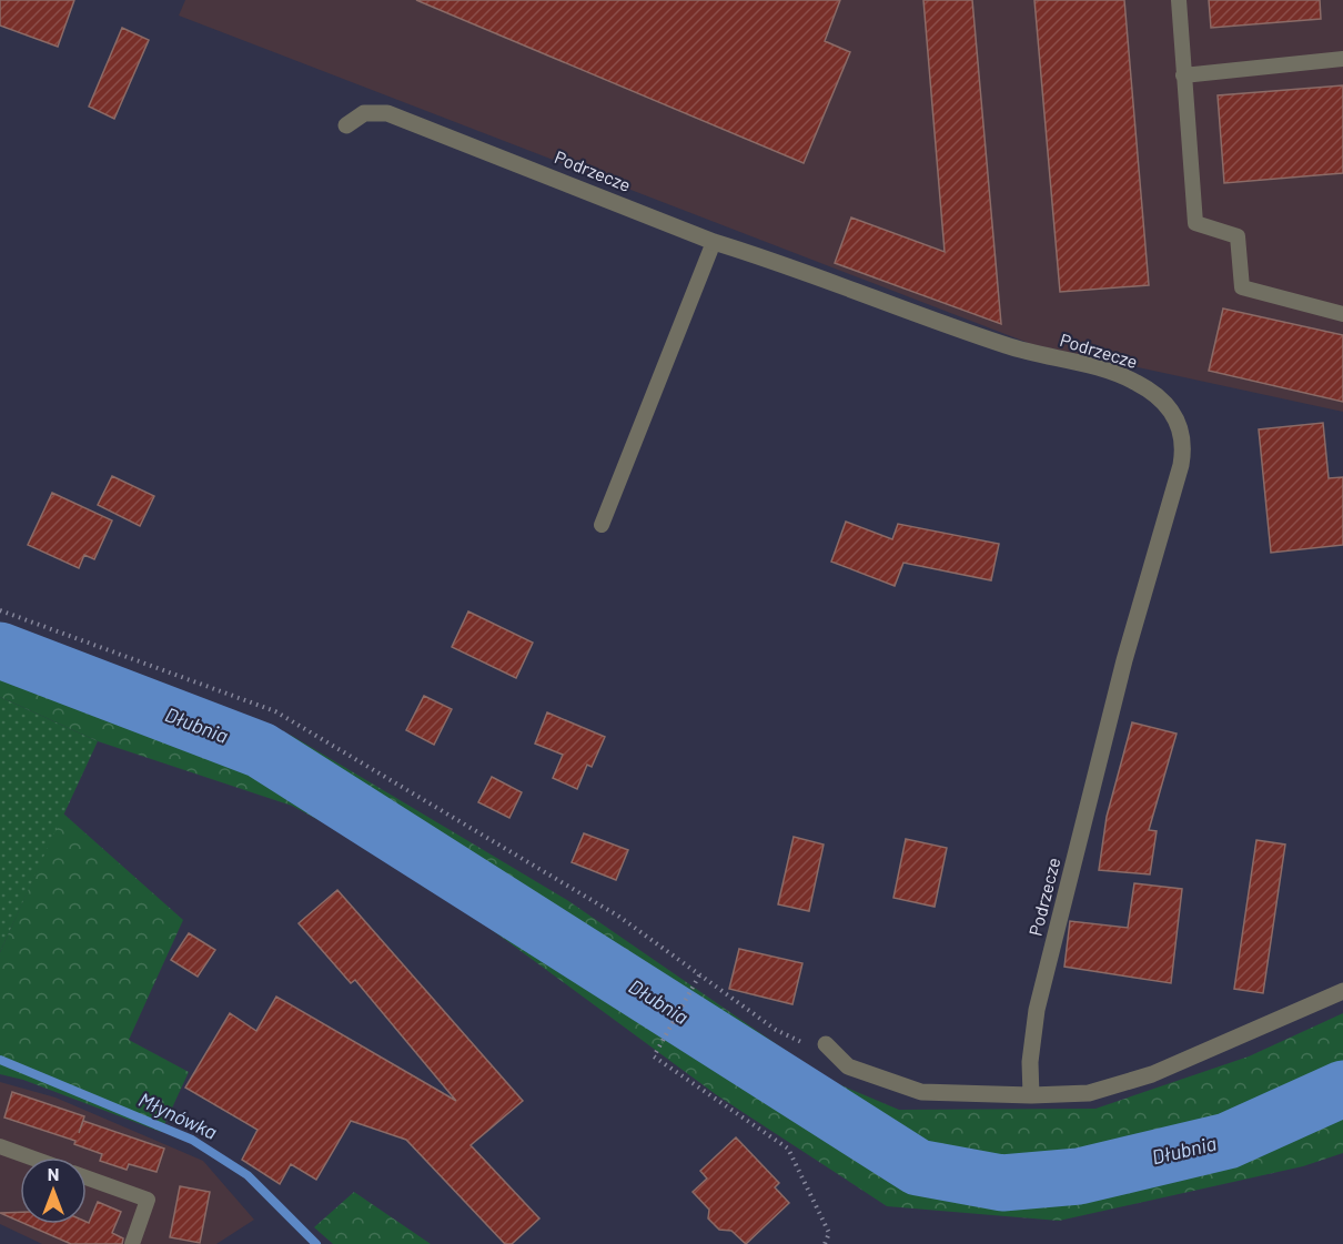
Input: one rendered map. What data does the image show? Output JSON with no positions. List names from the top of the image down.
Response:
{
  "streets": {
    "street": ["Podrzecze"]
  },
  "water": ["Dłubnia", "Młynówka"],
  "north": "top"
}
